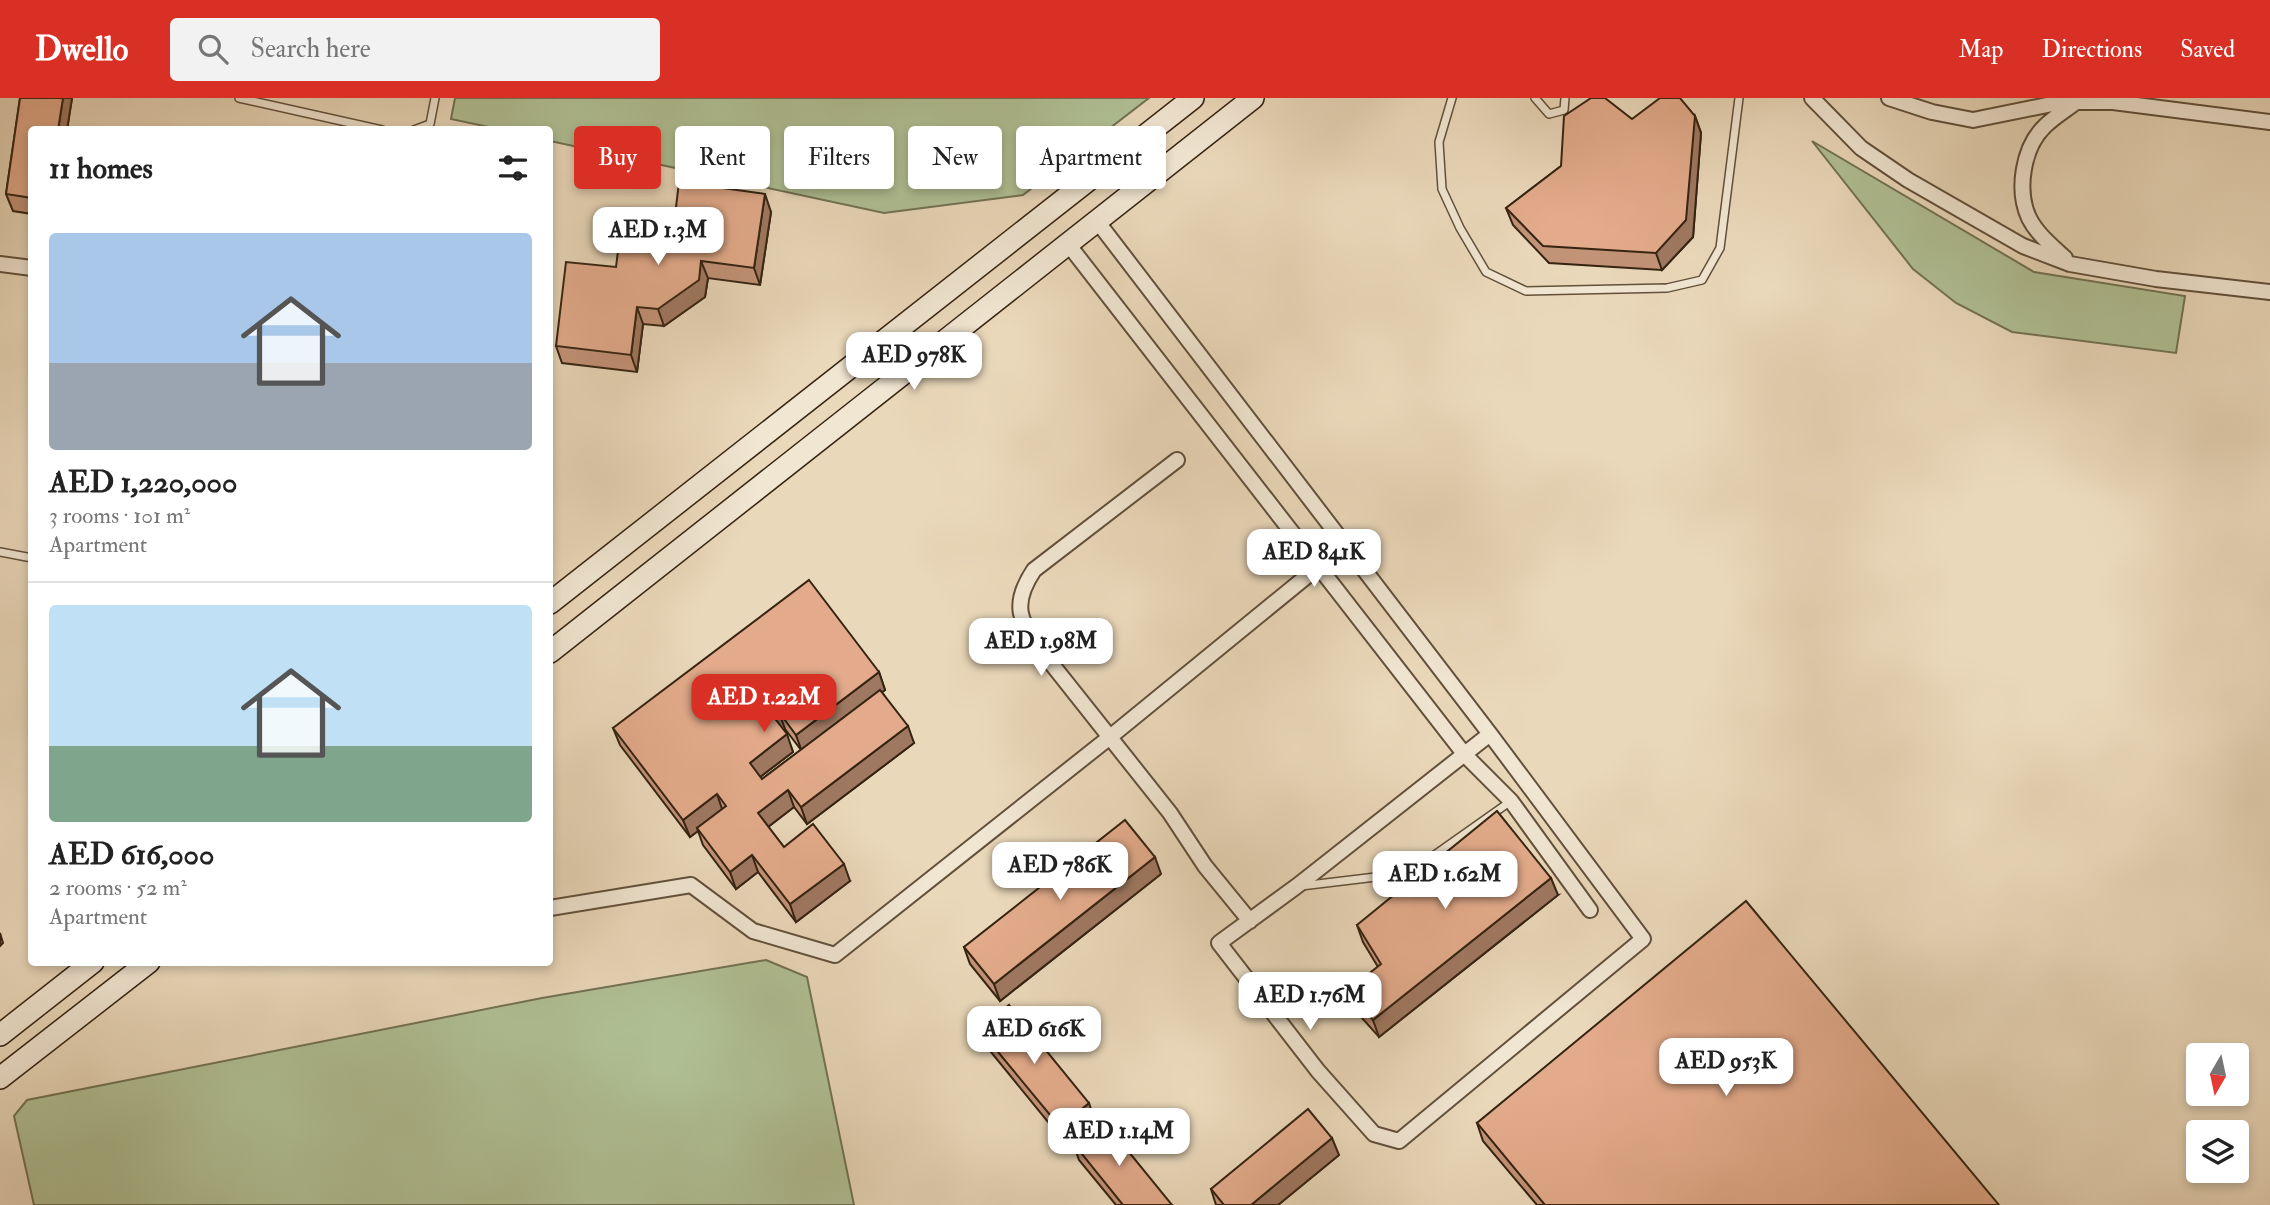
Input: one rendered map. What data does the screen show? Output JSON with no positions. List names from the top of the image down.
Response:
{
  "north": "bottom",
  "page": {
    "header": "Dwello",
    "search": "Search here",
    "nav": ["Map", "Directions", "Saved"],
    "chip": [
      "Buy",
      "Rent",
      "Filters",
      "New",
      "Apartment"
    ],
    "heading": "11 homes",
    "price": [
      "AED 1.3M",
      "AED 978K",
      "AED 841K",
      "AED 1.98M",
      "AED 1.22M",
      "AED 786K",
      "AED 1.62M",
      "AED 1.76M",
      "AED 616K",
      "AED 953K",
      "AED 1.14M"
    ],
    "list": [
      {
        "name": "AED 1,220,000",
        "note": "3 rooms · 101 m² · Apartment"
      },
      {
        "name": "AED 616,000",
        "note": "2 rooms · 52 m² · Apartment"
      }
    ]
  }
}
